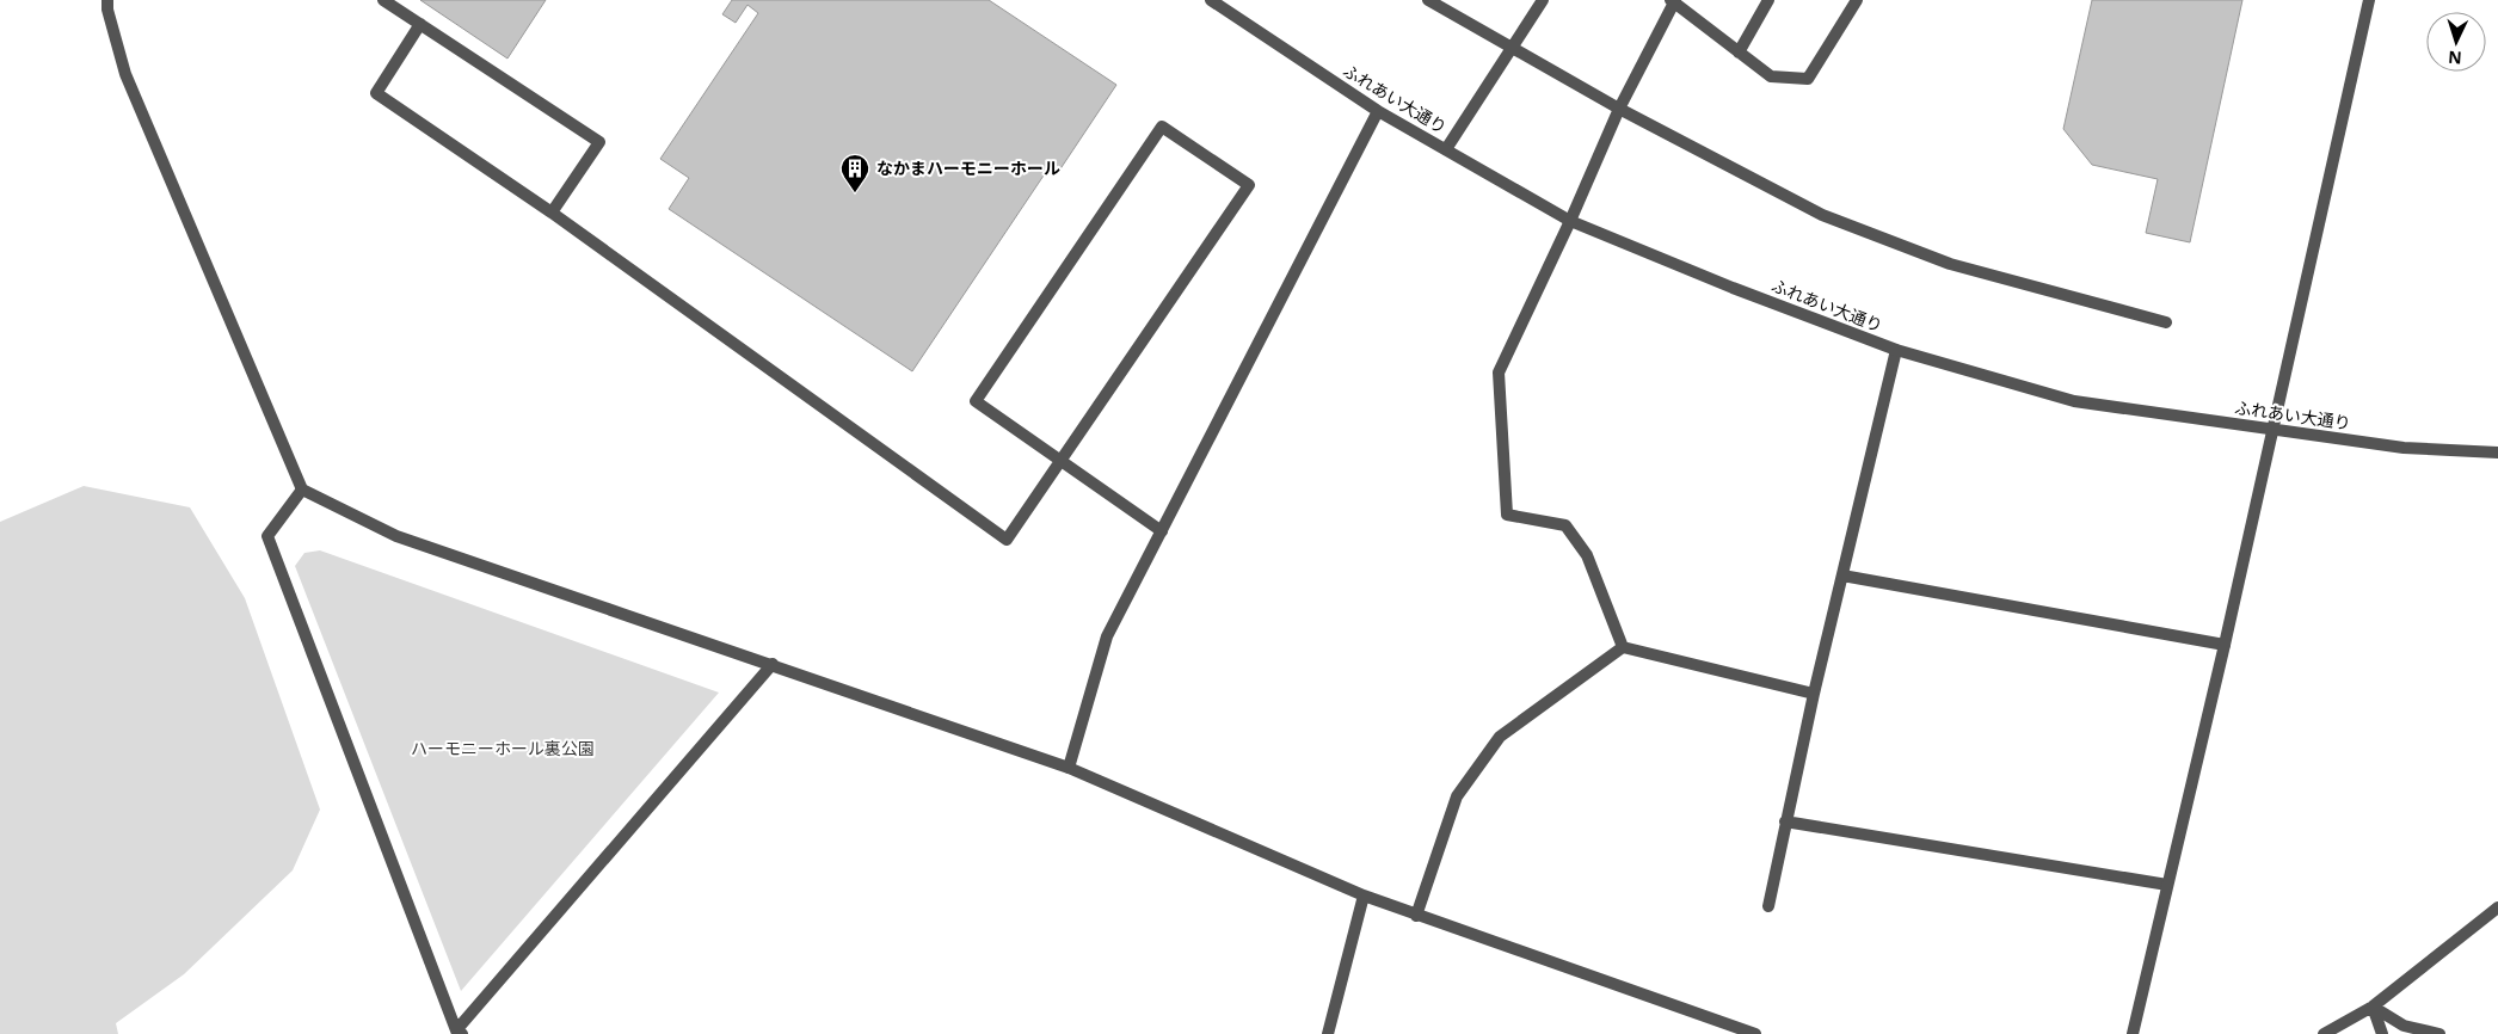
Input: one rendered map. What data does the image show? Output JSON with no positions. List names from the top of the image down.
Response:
{
  "streets": {
    "street": ["ふれあい大通り"]
  },
  "parks": ["ハーモニーホール裏公園"],
  "places": {
    "building": ["なかまハーモニーホール"]
  },
  "north": "bottom"
}
